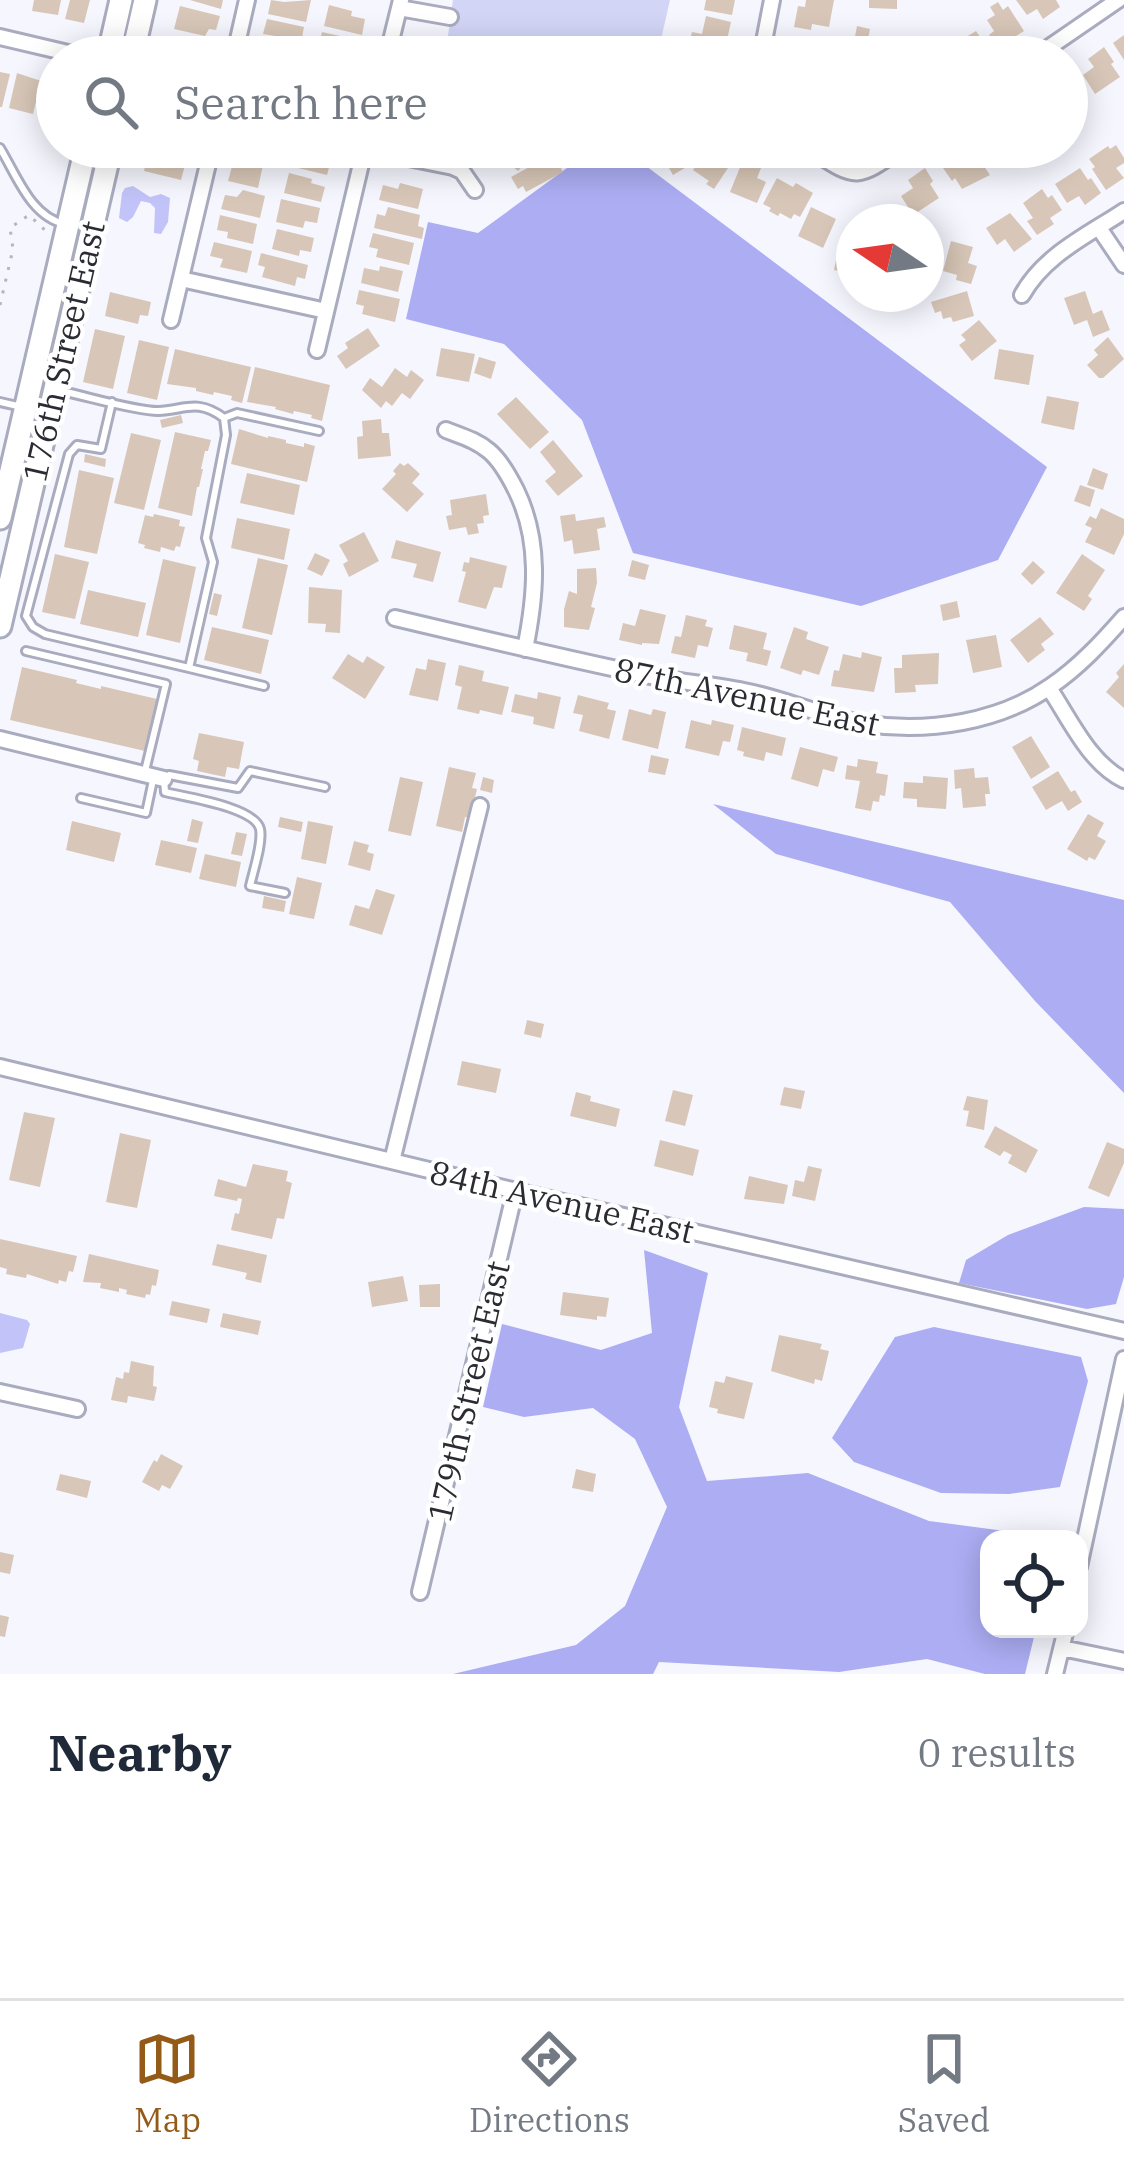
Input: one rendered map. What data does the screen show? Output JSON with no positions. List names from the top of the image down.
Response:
{
  "streets": {
    "main road": ["176th Street East"],
    "street": ["87th Avenue East", "84th Avenue East", "179th Street East"]
  },
  "crossings": [
    ["84th Avenue East", "179th Street East"]
  ],
  "north": "left",
  "page": {
    "search": "Search here",
    "heading": ["Nearby", "0 results"],
    "nav": ["Map", "Directions", "Saved"]
  }
}
